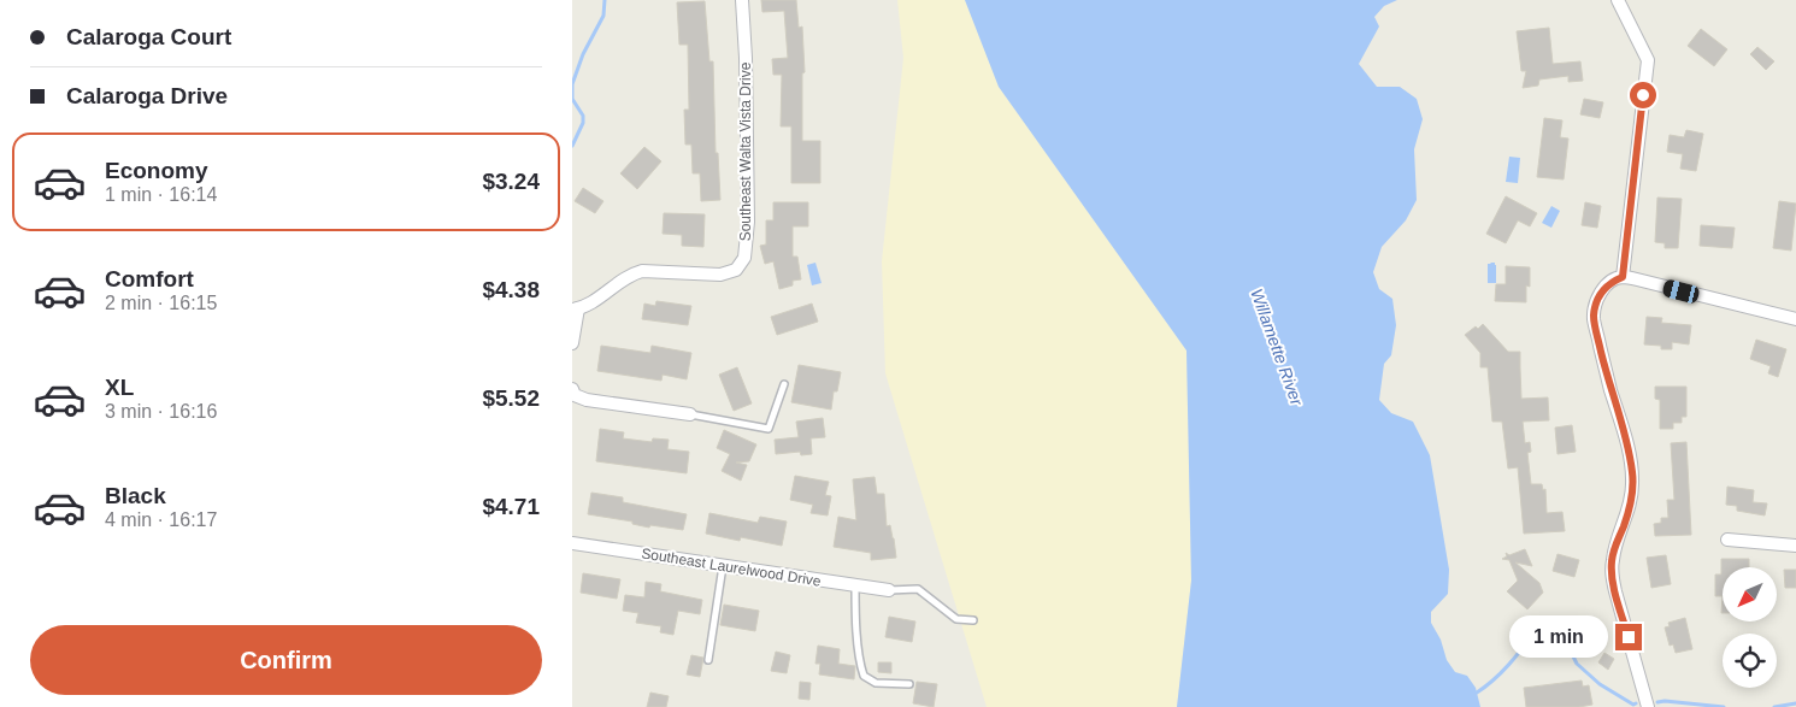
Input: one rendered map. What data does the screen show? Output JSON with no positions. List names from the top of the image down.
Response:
{
  "streets": {
    "street": ["Southeast Walta Vista Drive", "Southeast Laurelwood Drive"]
  },
  "water": ["Willamette River"],
  "north": "bottom left",
  "page": {
    "banner": ["Calaroga Court", "Calaroga Drive"],
    "list": [
      {
        "name": "Economy",
        "note": "1 min · 16:14",
        "value": "$3.24"
      },
      {
        "name": "Comfort",
        "note": "2 min · 16:15",
        "value": "$4.38"
      },
      {
        "name": "XL",
        "note": "3 min · 16:16",
        "value": "$5.52"
      },
      {
        "name": "Black",
        "note": "4 min · 16:17",
        "value": "$4.71"
      }
    ],
    "buttons": "Confirm",
    "bubble": "1 min"
  }
}
